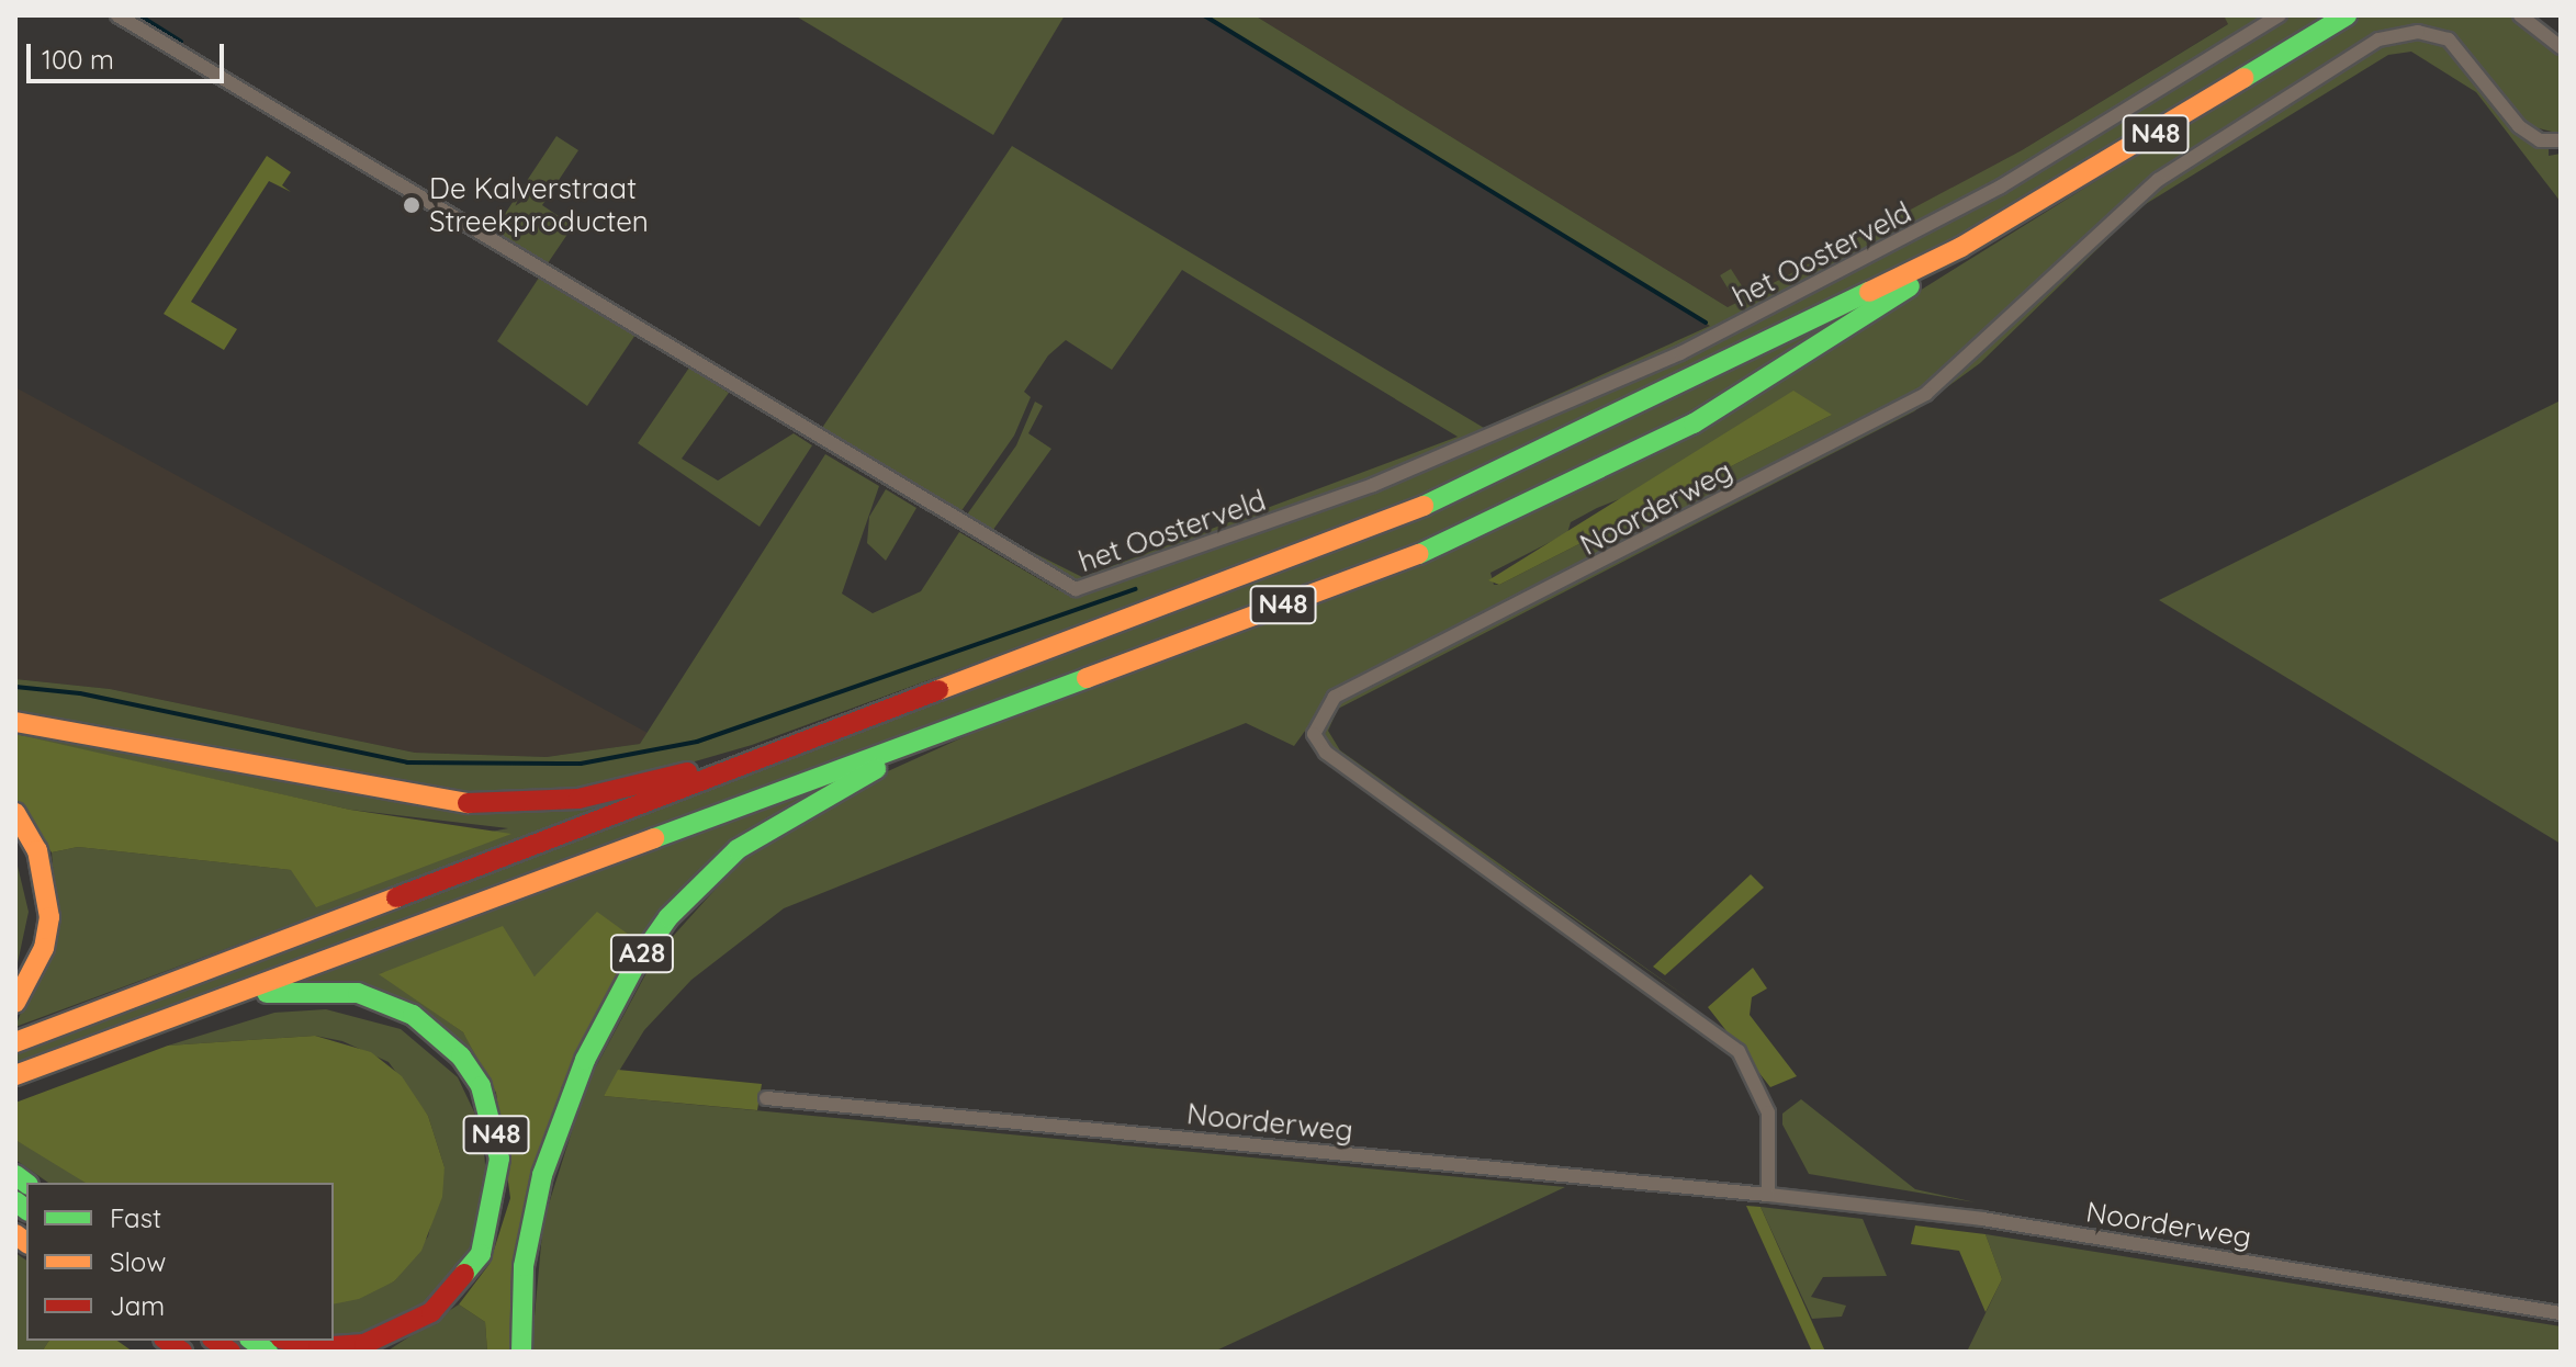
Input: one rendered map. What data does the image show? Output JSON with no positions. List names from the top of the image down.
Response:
{
  "streets": {
    "highway": ["N48", "A28"],
    "street": ["het Oosterveld", "Noorderweg"]
  },
  "crossings": [
    ["N48", "A28"]
  ],
  "places": ["De Kalverstraat Streekproducten"],
  "legend": ["Fast", "Slow", "Jam"],
  "scale_bar": "100 m"
}
